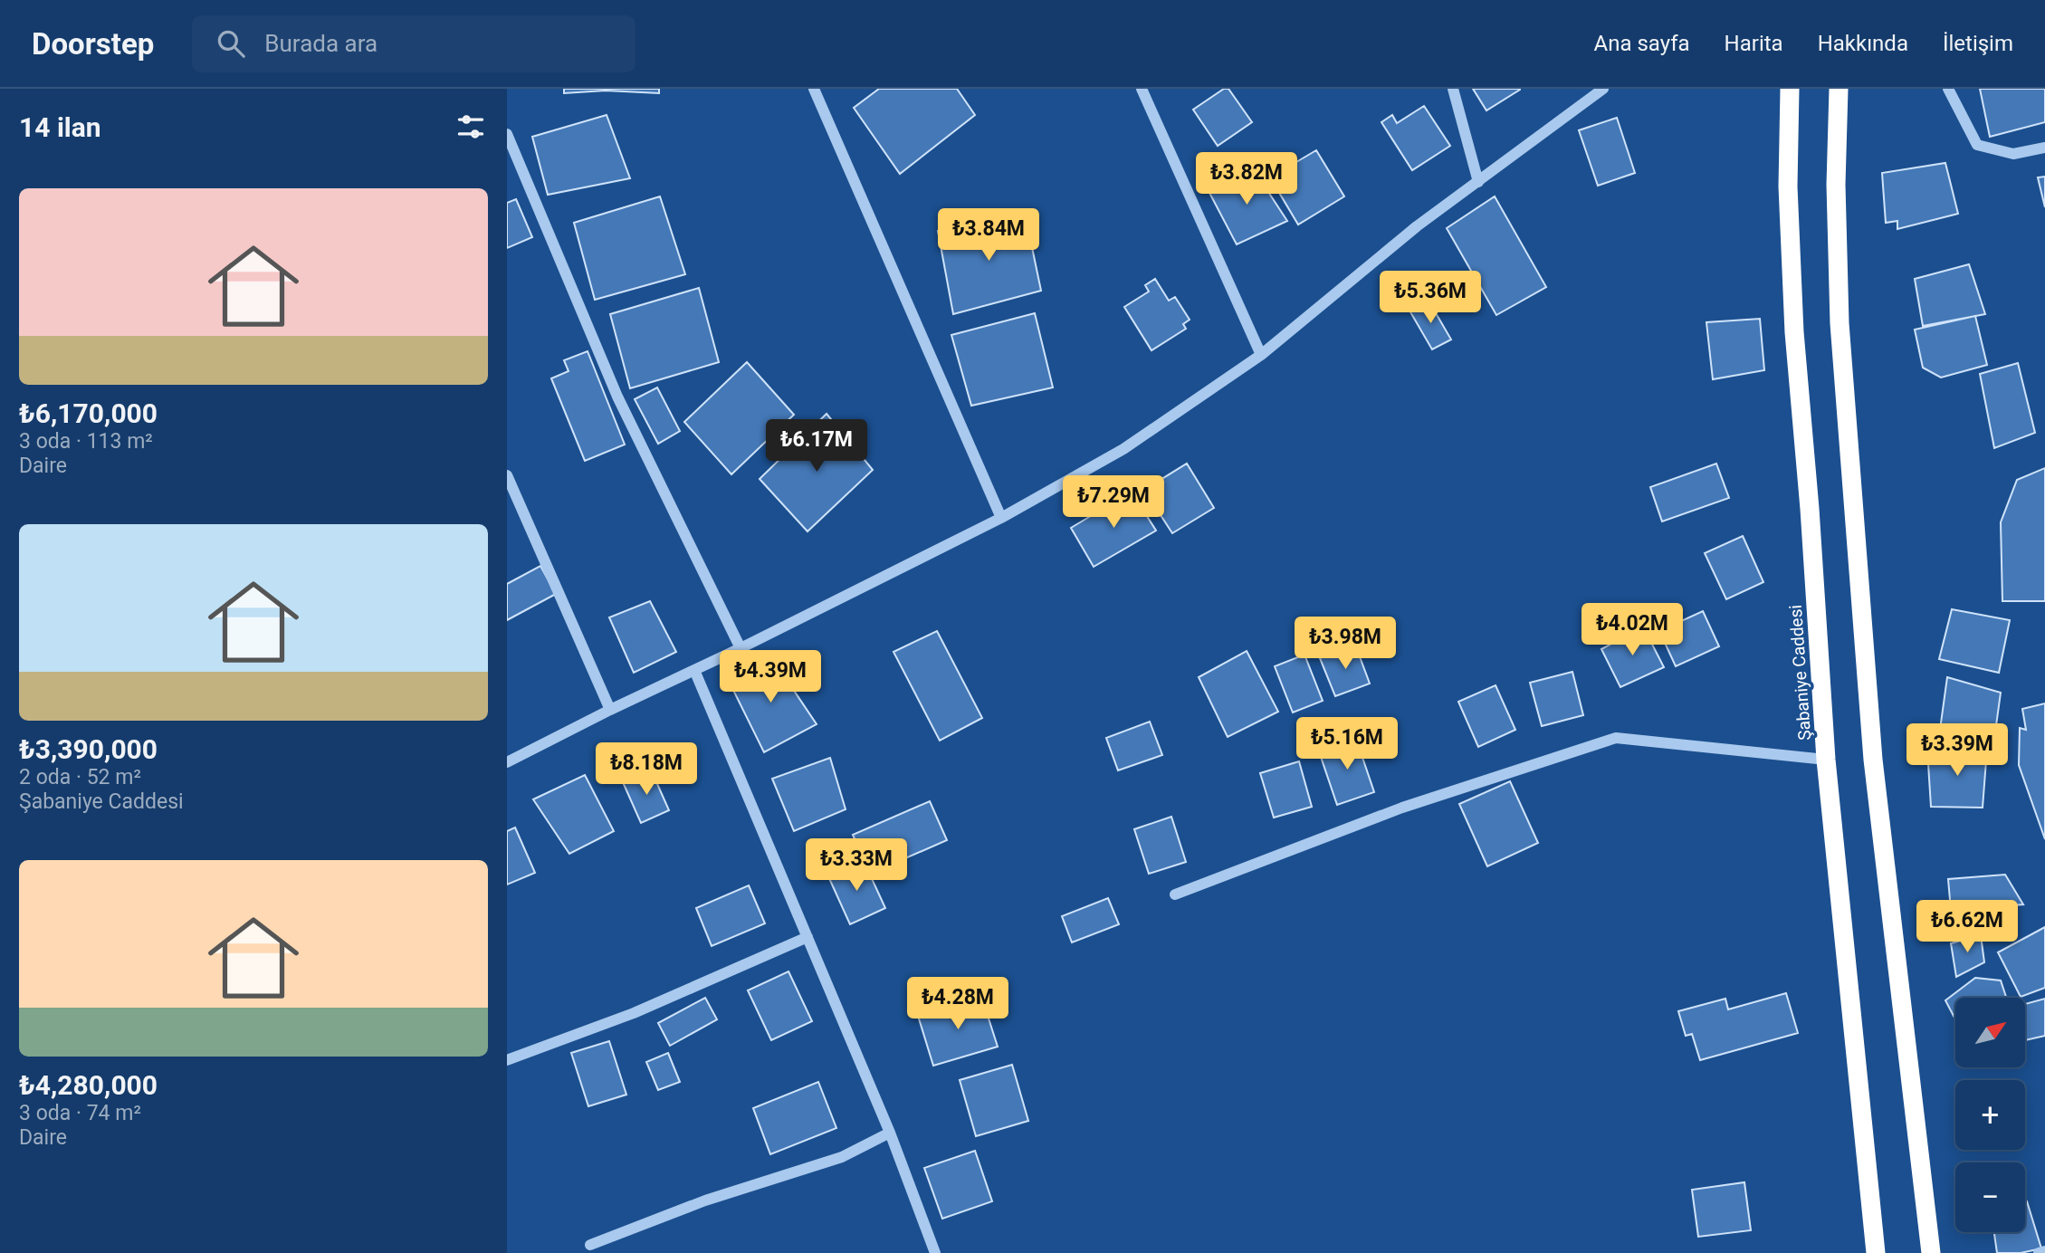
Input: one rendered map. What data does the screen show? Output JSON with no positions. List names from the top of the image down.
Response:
{
  "streets": {
    "highway": ["Şabaniye Caddesi"]
  },
  "north": "top right",
  "page": {
    "header": "Doorstep",
    "search": "Burada ara",
    "nav": [
      "Ana sayfa",
      "Harita",
      "Hakkında",
      "İletişim"
    ],
    "heading": "14 ilan",
    "price": [
      "₺3.82M",
      "₺3.84M",
      "₺5.36M",
      "₺6.17M",
      "₺7.29M",
      "₺4.02M",
      "₺3.98M",
      "₺4.39M",
      "₺5.16M",
      "₺3.39M",
      "₺8.18M",
      "₺3.33M",
      "₺6.62M",
      "₺4.28M"
    ],
    "list": [
      {
        "name": "₺6,170,000",
        "note": "3 oda · 113 m² · Daire"
      },
      {
        "name": "₺3,390,000",
        "note": "2 oda · 52 m² · Şabaniye Caddesi"
      },
      {
        "name": "₺4,280,000",
        "note": "3 oda · 74 m² · Daire"
      }
    ],
    "map_buttons": ["+", "−"]
  }
}
